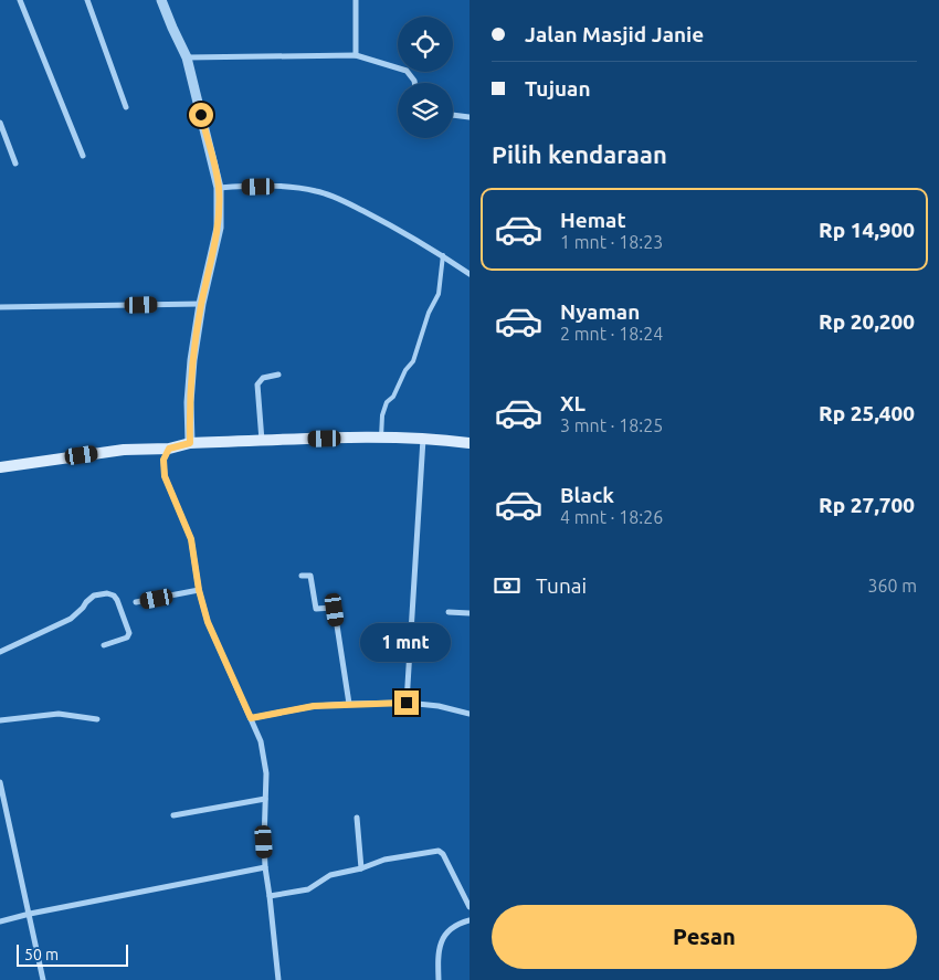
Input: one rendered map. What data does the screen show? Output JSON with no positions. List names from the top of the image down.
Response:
{
  "scale_bar": "50 m",
  "page": {
    "banner": ["Jalan Masjid Janie", "Tujuan"],
    "heading": "Pilih kendaraan",
    "list": [
      {
        "name": "Hemat",
        "note": "1 mnt · 18:23",
        "value": "Rp 14,900"
      },
      {
        "name": "Nyaman",
        "note": "2 mnt · 18:24",
        "value": "Rp 20,200"
      },
      {
        "name": "XL",
        "note": "3 mnt · 18:25",
        "value": "Rp 25,400"
      },
      {
        "name": "Black",
        "note": "4 mnt · 18:26",
        "value": "Rp 27,700"
      }
    ],
    "pay": ["Tunai", "360 m"],
    "bubble": "1 mnt",
    "buttons": "Pesan",
    "scale": "50 m"
  }
}
